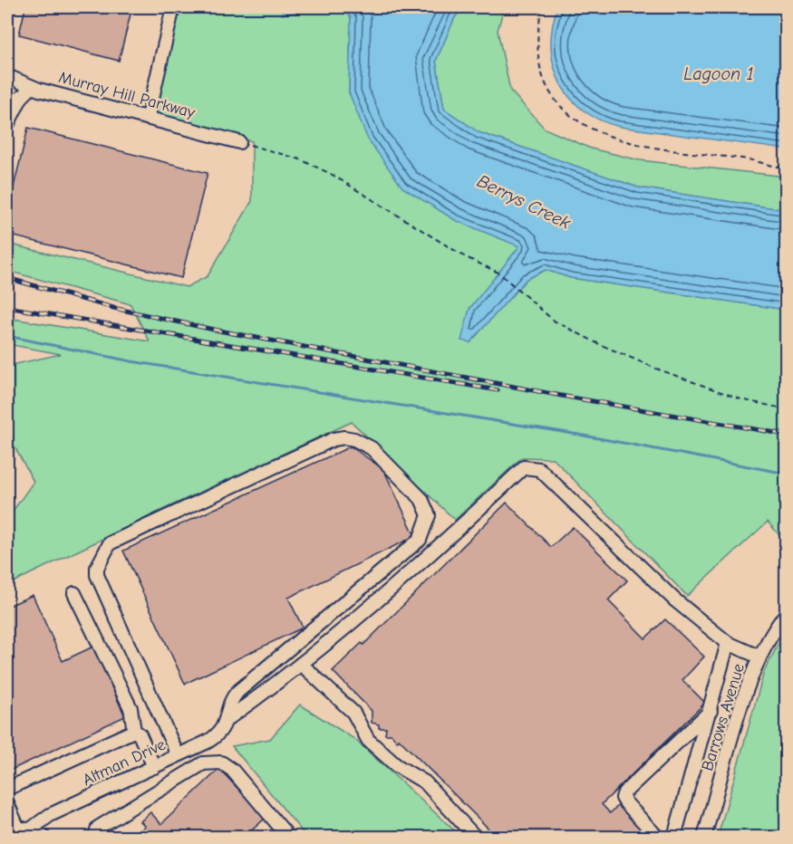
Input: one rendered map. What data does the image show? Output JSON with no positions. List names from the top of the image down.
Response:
{
  "streets": {
    "street": ["Murray Hill Parkway", "Barrows Avenue", "Altman Drive"]
  },
  "water": ["Lagoon 1", "Berrys Creek"]
}
